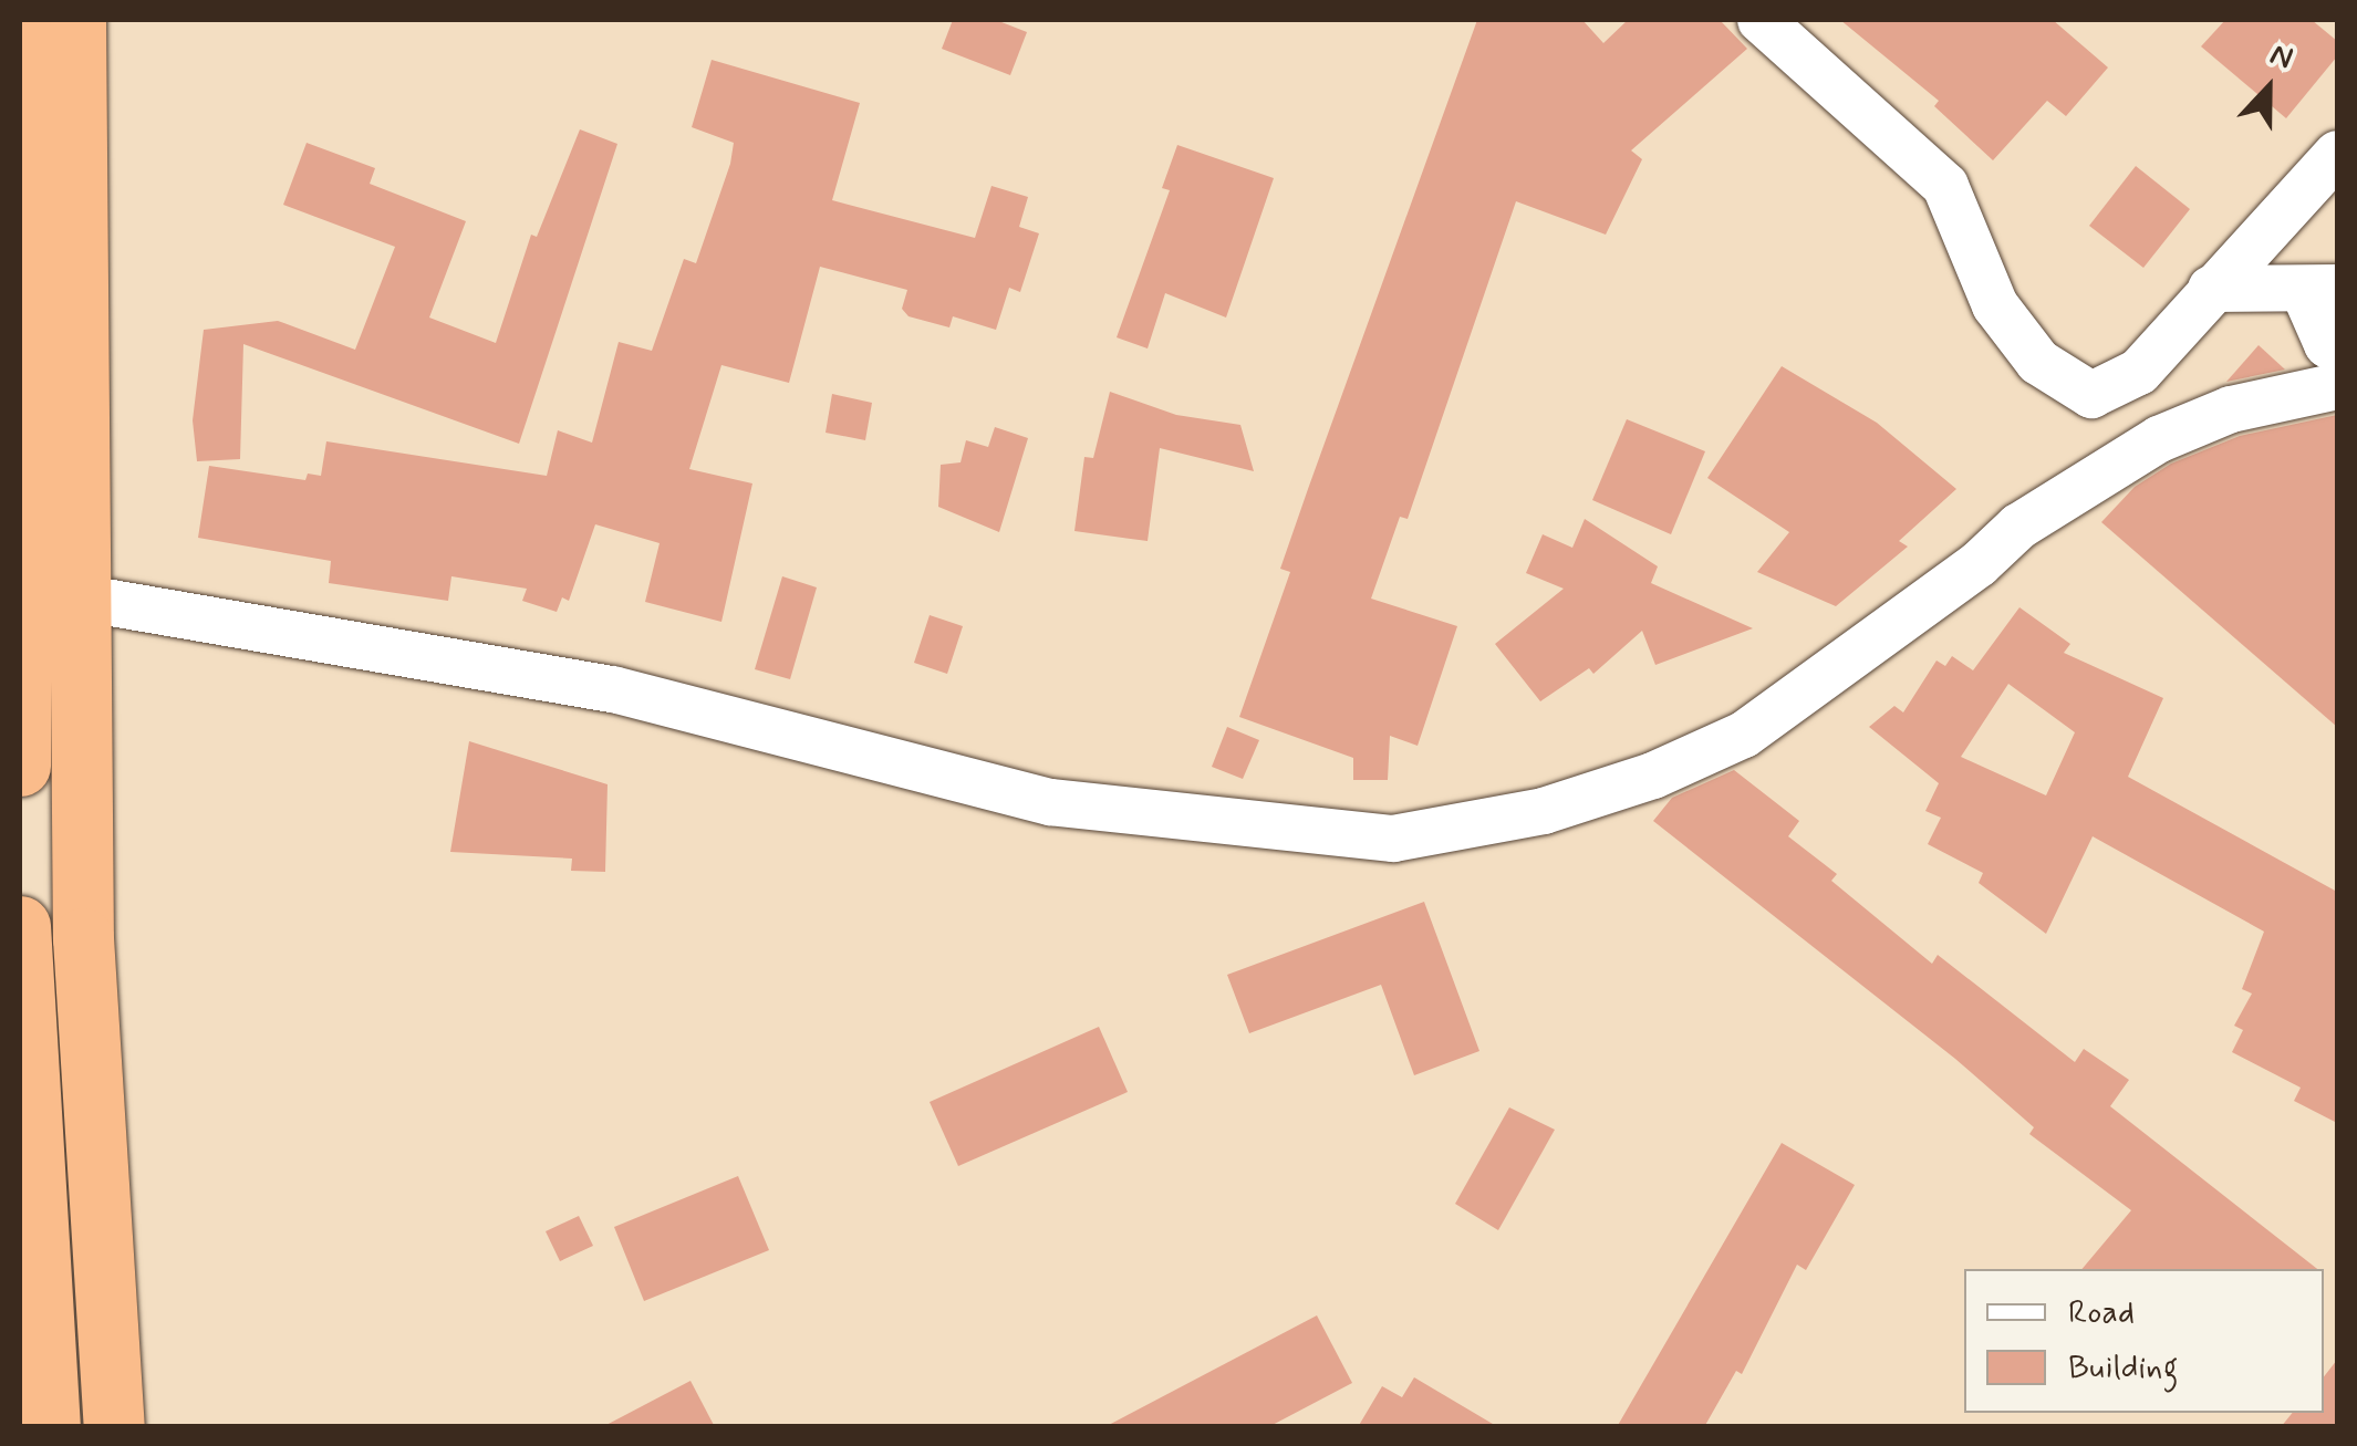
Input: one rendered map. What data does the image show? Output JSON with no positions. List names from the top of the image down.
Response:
{
  "legend": ["Road", "Building"],
  "north": "top"
}
